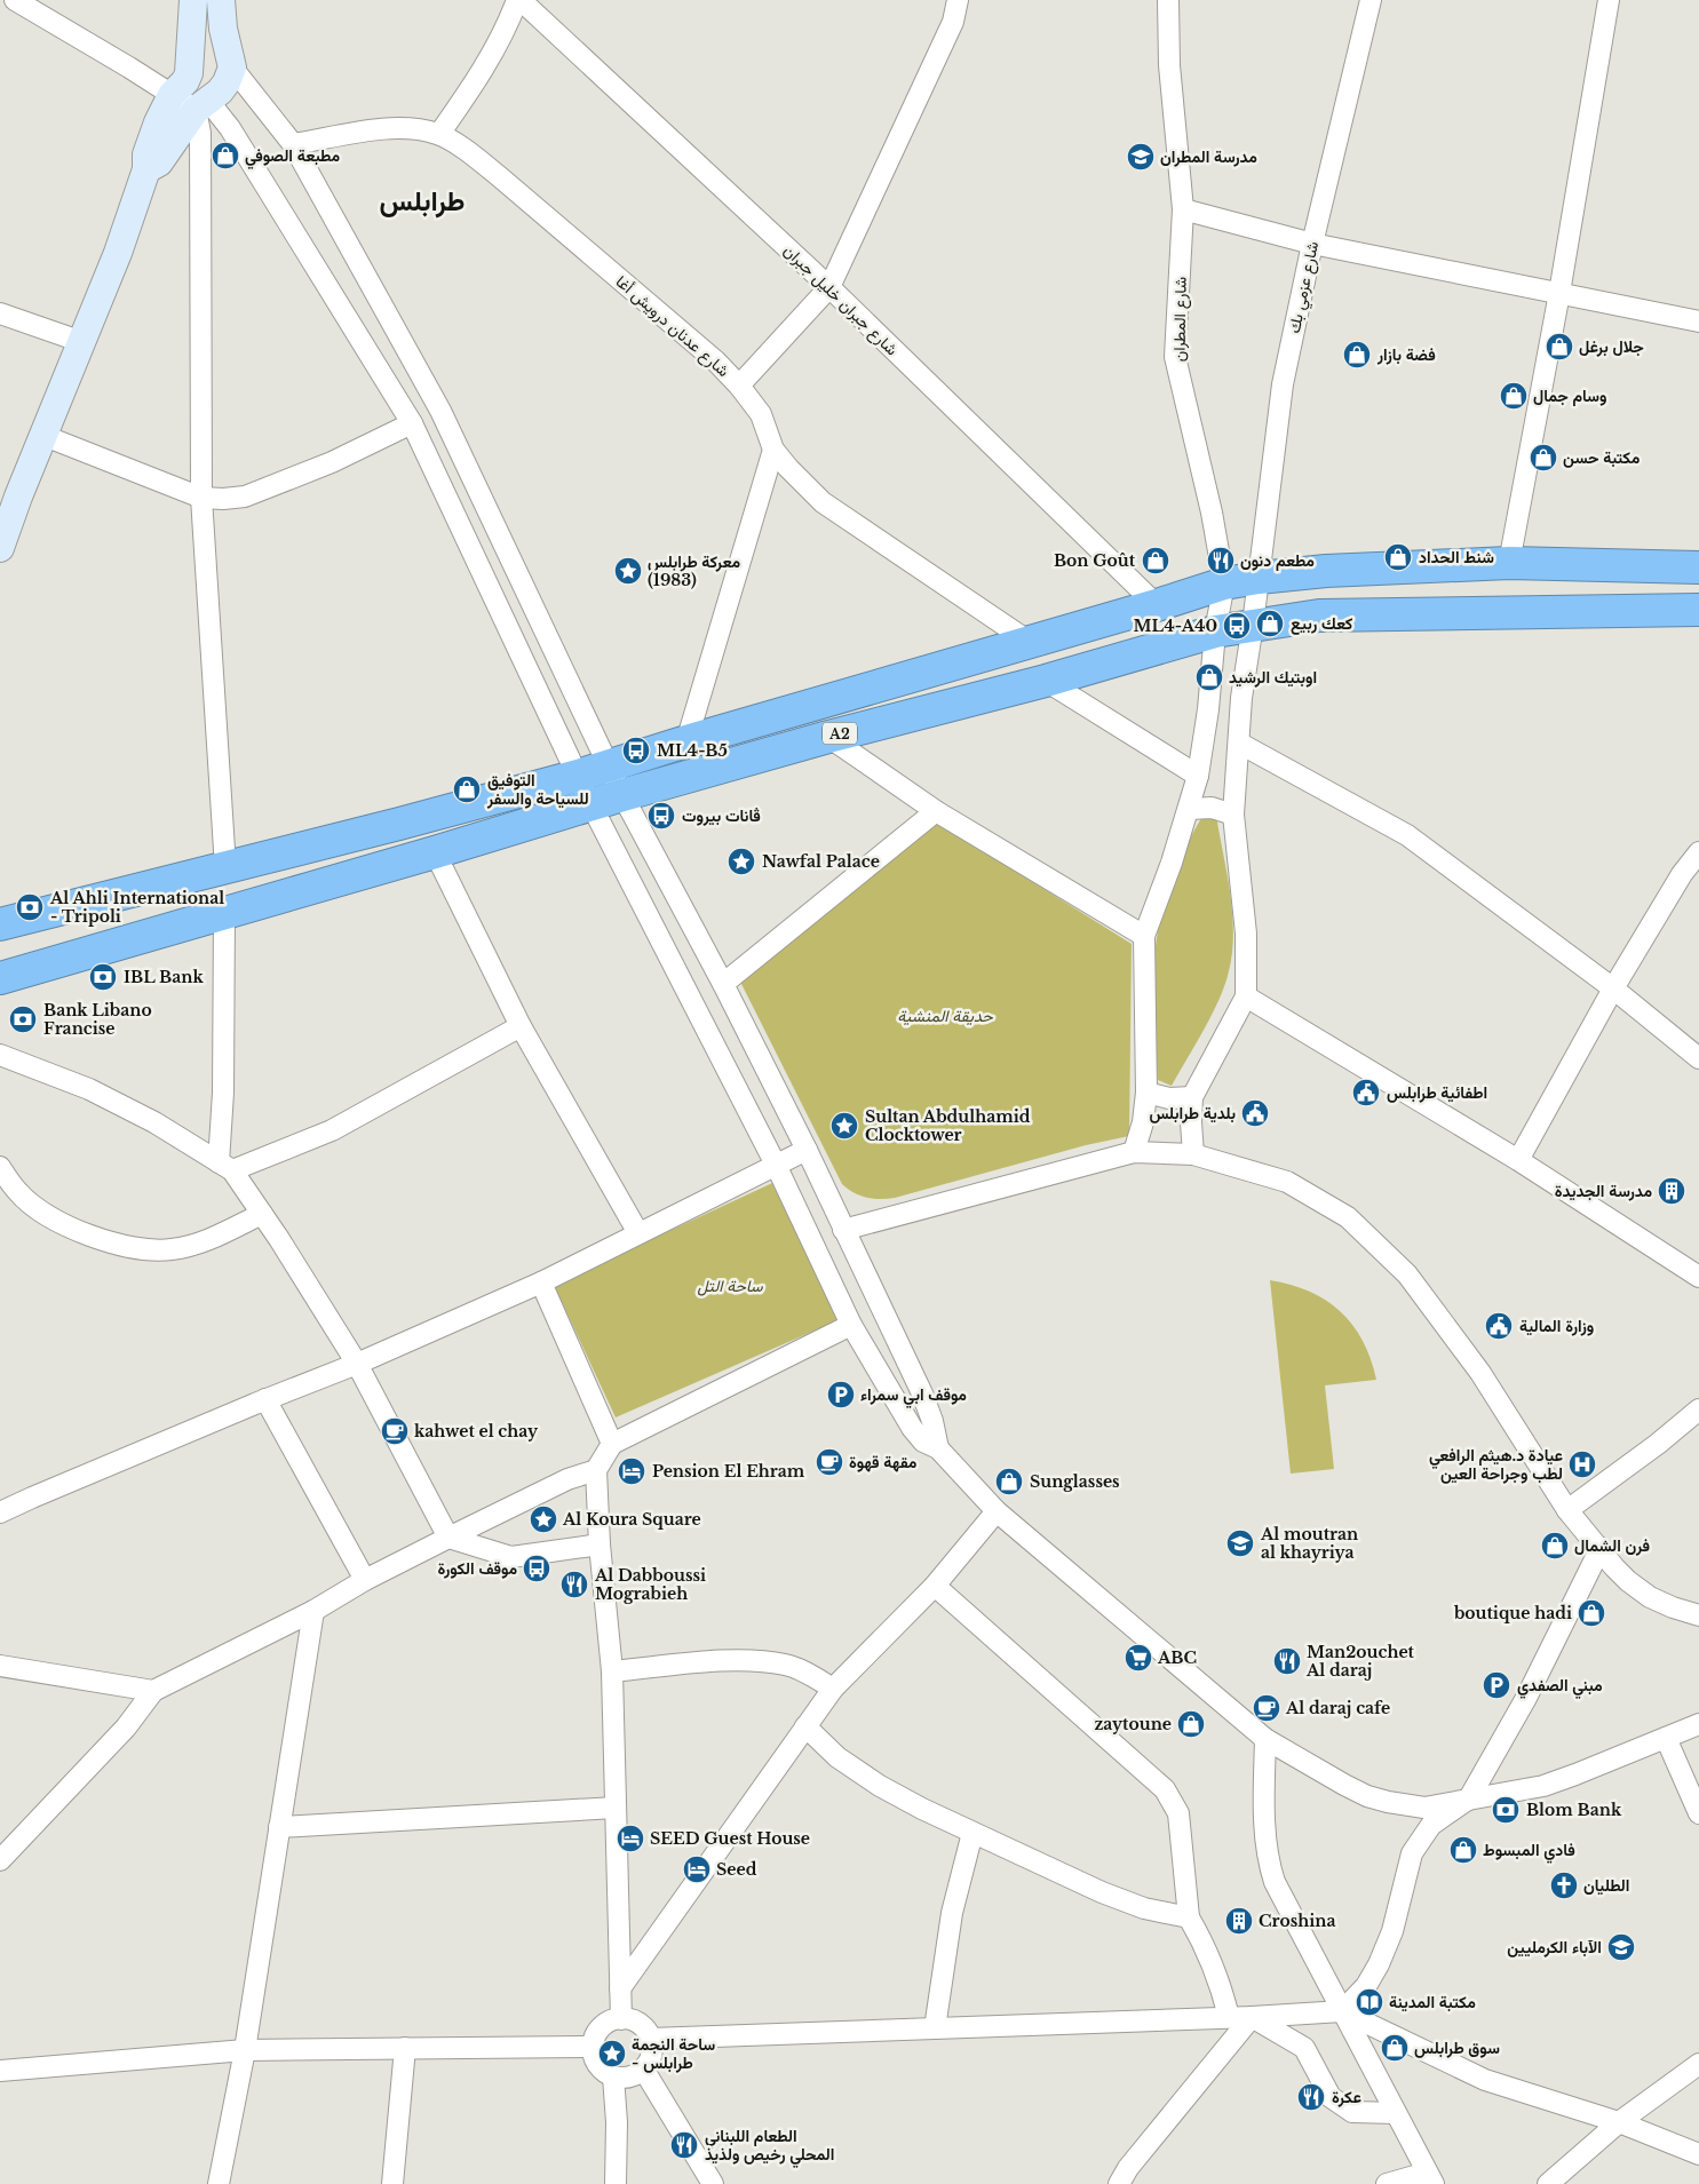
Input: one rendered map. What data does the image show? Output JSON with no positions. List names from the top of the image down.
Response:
{
  "streets": {
    "highway": ["A2"],
    "street": [
      "شارع عزمي بك",
      "شارع جبران خليل جبران",
      "شارع المطران",
      "شارع عدنان درويش أغا"
    ]
  },
  "crossings": [
    ["شارع عزمي بك", "A2"],
    ["شارع جبران خليل جبران", "A2"],
    ["شارع المطران", "A2"],
    ["شارع عدنان درويش أغا", "A2"]
  ],
  "districts": ["طرابلس"],
  "parks": ["حديقة المنشية", "ساحة التل"],
  "places": {
    "shop": [
      "مطبعة الصوفي",
      "جلال برغل",
      "فضة بازار",
      "وسام جمال",
      "مكتبة حسن",
      "شنط الحداد",
      "Bon Goût",
      "كعك ربيع",
      "اوبتيك الرشيد",
      "التوفيق للسياحة والسفر",
      "Sunglasses",
      "فرن الشمال",
      "boutique hadi",
      "zaytoune",
      "فادي المبسوط",
      "سوق طرابلس"
    ],
    "school or university": ["مدرسة المطران", "Al moutran al khayriya", "الآباء الكرمليين"],
    "restaurant": [
      "مطعم دنون",
      "Al Dabboussi Mograbieh",
      "Man2ouchet Al daraj",
      "عكرة",
      "الطعام اللبناني المحلي رخيص ولذيذ"
    ],
    "place": [
      "معركة طرابلس (1983)",
      "Nawfal Palace",
      "Sultan Abdulhamid Clocktower",
      "Al Koura Square",
      "ساحة النجمة - طرابلس"
    ],
    "bus stop": [
      "ML4-A40",
      "ML4-B5",
      "ڤانات بيروت",
      "موقف الكورة"
    ],
    "bank": [
      "Al Ahli International - Tripoli",
      "IBL Bank",
      "Bank Libano Francise",
      "Blom Bank"
    ],
    "public building": ["اطفائية طرابلس", "بلدية طرابلس", "وزارة المالية"],
    "building": ["مدرسة الجديدة", "Croshina"],
    "parking": ["موقف ابي سمراء", "مبني الصفدي"],
    "cafe": ["kahwet el chay", "مقهة قهوة", "Al daraj cafe"],
    "hospital": ["عيادة د.هيثم الرافعي لطب وجراحة العين"],
    "hotel": ["Pension El Ehram", "SEED Guest House", "Seed"],
    "supermarket": ["ABC"],
    "church": ["الطليان"],
    "library": ["مكتبة المدينة"]
  }
}
